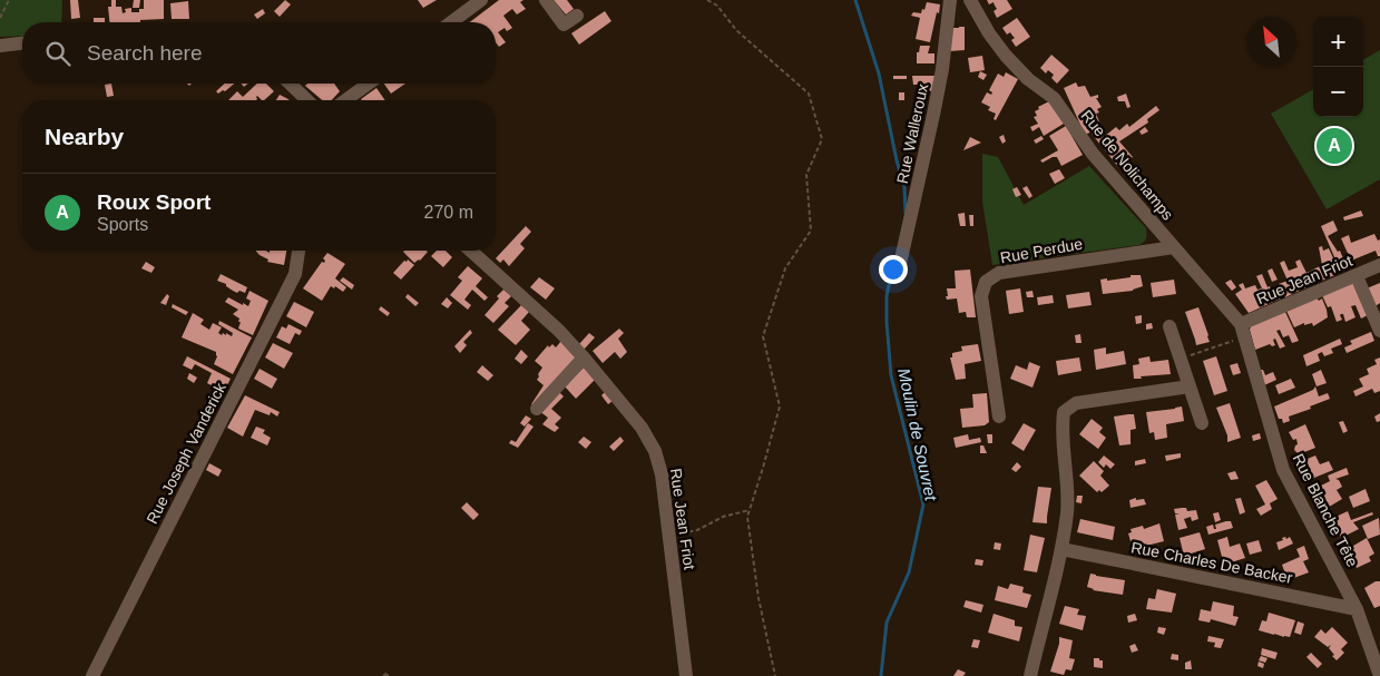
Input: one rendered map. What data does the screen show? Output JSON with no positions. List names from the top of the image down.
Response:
{
  "streets": {
    "street": [
      "Rue Walleroux",
      "Rue de Nolichamps",
      "Rue Perdue",
      "Rue Jean Friot",
      "Rue Joseph Vanderick",
      "Rue Blanche Tête",
      "Rue Charles De Backer"
    ]
  },
  "crossings": [
    ["Rue de Nolichamps", "Rue Perdue"],
    ["Rue de Nolichamps", "Rue Jean Friot"],
    ["Rue de Nolichamps", "Rue Blanche Tête"],
    ["Rue Jean Friot", "Rue Blanche Tête"],
    ["Rue Blanche Tête", "Rue Charles De Backer"]
  ],
  "water": ["Moulin de Souvret"],
  "north": "top left",
  "page": {
    "map_buttons": ["+", "−"],
    "search": "Search here",
    "heading": "Nearby",
    "pins": "A",
    "list": [
      {
        "mark": "A",
        "name": "Roux Sport",
        "note": "Sports",
        "value": "270 m"
      }
    ]
  }
}
